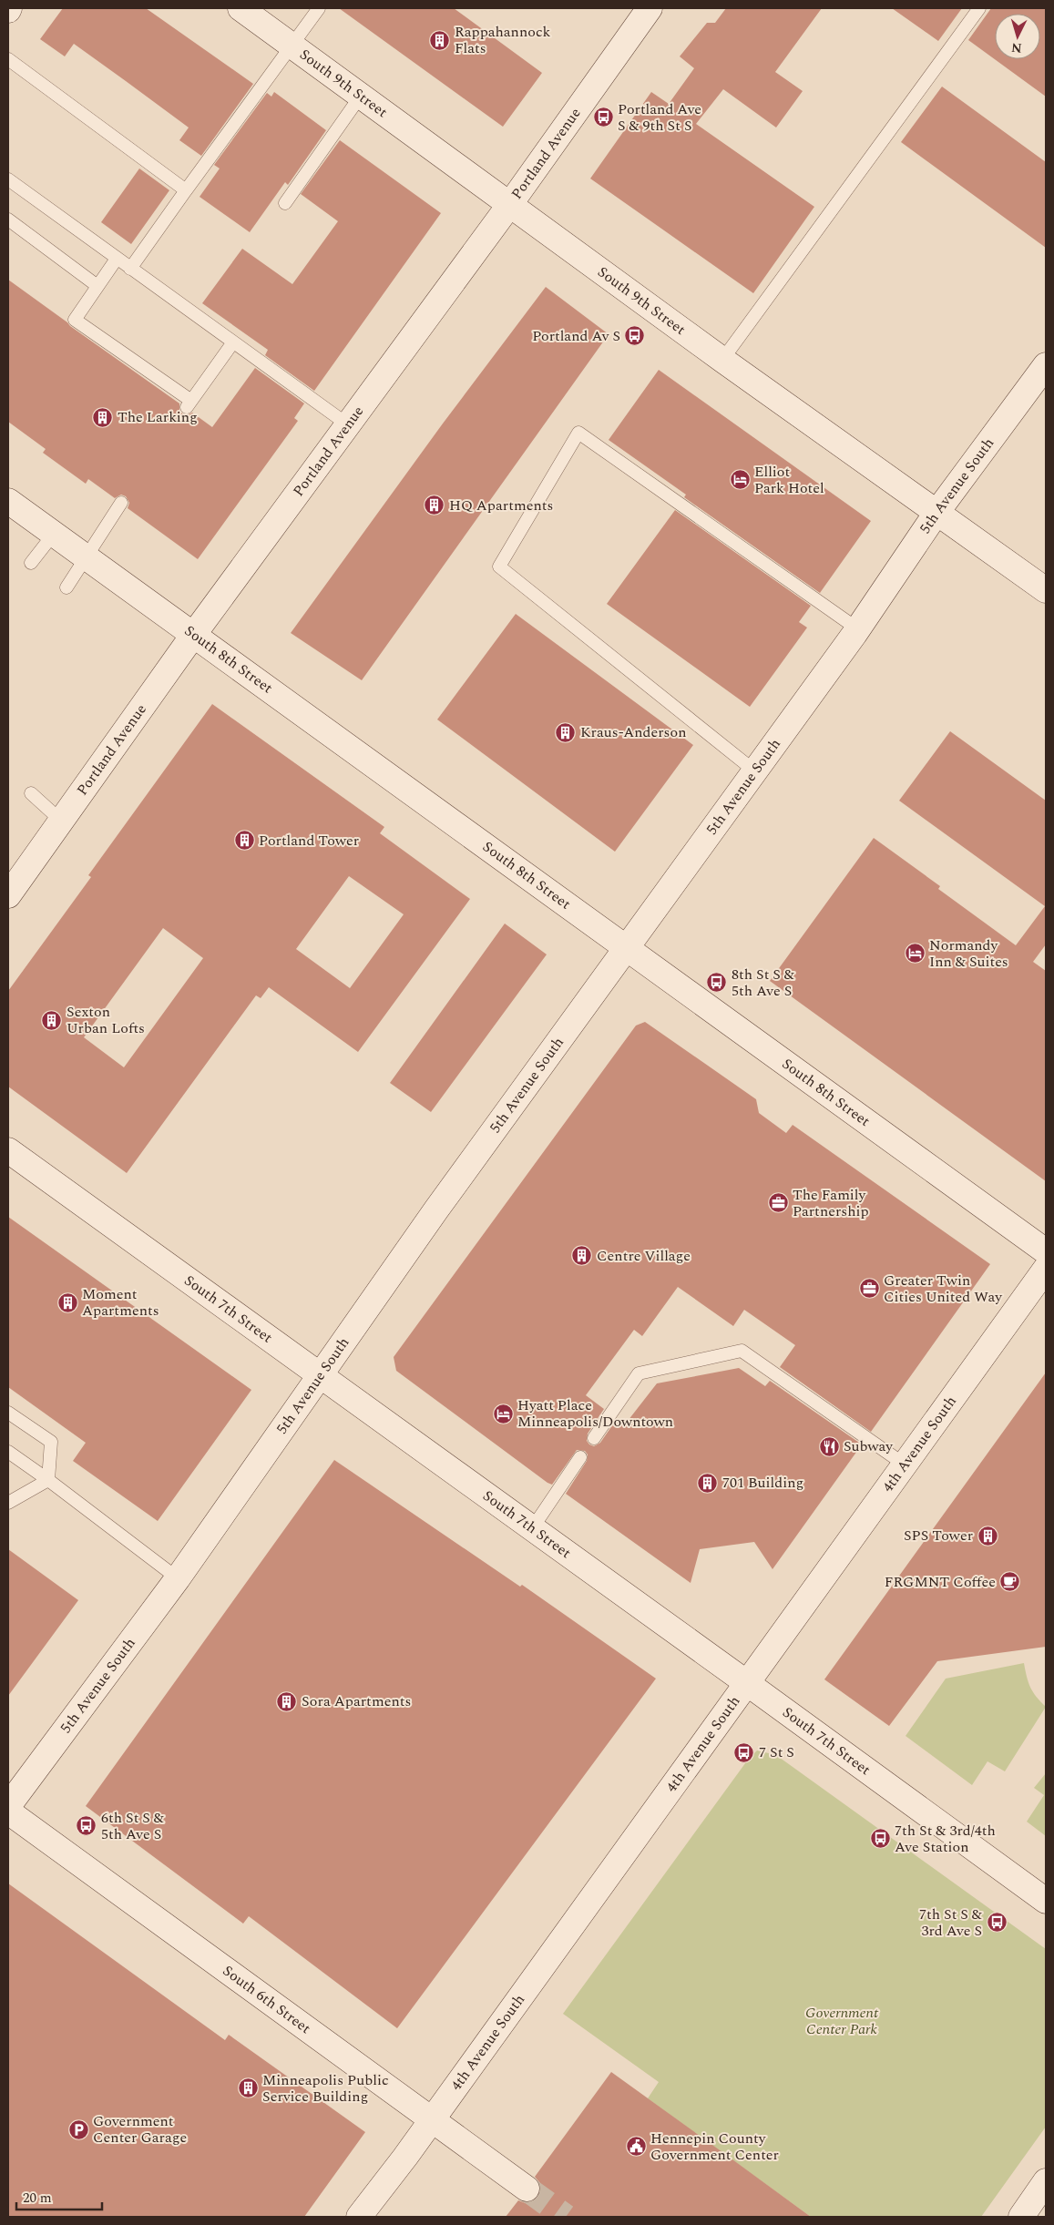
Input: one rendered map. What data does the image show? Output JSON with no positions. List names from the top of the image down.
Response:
{
  "streets": {
    "main road": [
      "South 9th Street",
      "Portland Avenue",
      "5th Avenue South",
      "South 8th Street",
      "South 7th Street",
      "4th Avenue South",
      "South 6th Street"
    ]
  },
  "crossings": [
    ["South 9th Street", "Portland Avenue"],
    ["South 9th Street", "5th Avenue South"],
    ["Portland Avenue", "South 8th Street"],
    ["5th Avenue South", "South 8th Street"],
    ["5th Avenue South", "South 7th Street"],
    ["South 7th Street", "4th Avenue South"],
    ["4th Avenue South", "South 6th Street"]
  ],
  "parks": ["Government Center Park"],
  "places": {
    "building": [
      "Rappahannock Flats",
      "The Larking",
      "HQ Apartments",
      "Kraus-Anderson",
      "Portland Tower",
      "Sexton Urban Lofts",
      "Centre Village",
      "Moment Apartments",
      "701 Building",
      "SPS Tower",
      "Sora Apartments",
      "Minneapolis Public Service Building"
    ],
    "bus stop": [
      "Portland Ave S & 9th St S",
      "Portland Av S",
      "8th St S & 5th Ave S",
      "7 St S",
      "6th St S & 5th Ave S",
      "7th St & 3rd/4th Ave Station",
      "7th St S & 3rd Ave S"
    ],
    "hotel": ["Elliot Park Hotel", "Normandy Inn & Suites", "Hyatt Place Minneapolis/Downtown"],
    "office": ["The Family Partnership", "Greater Twin Cities United Way"],
    "restaurant": ["Subway"],
    "cafe": ["FRGMNT Coffee"],
    "parking": ["Government Center Garage"],
    "public building": ["Hennepin County Government Center"]
  },
  "scale_bar": "20 m",
  "north": "bottom"
}
